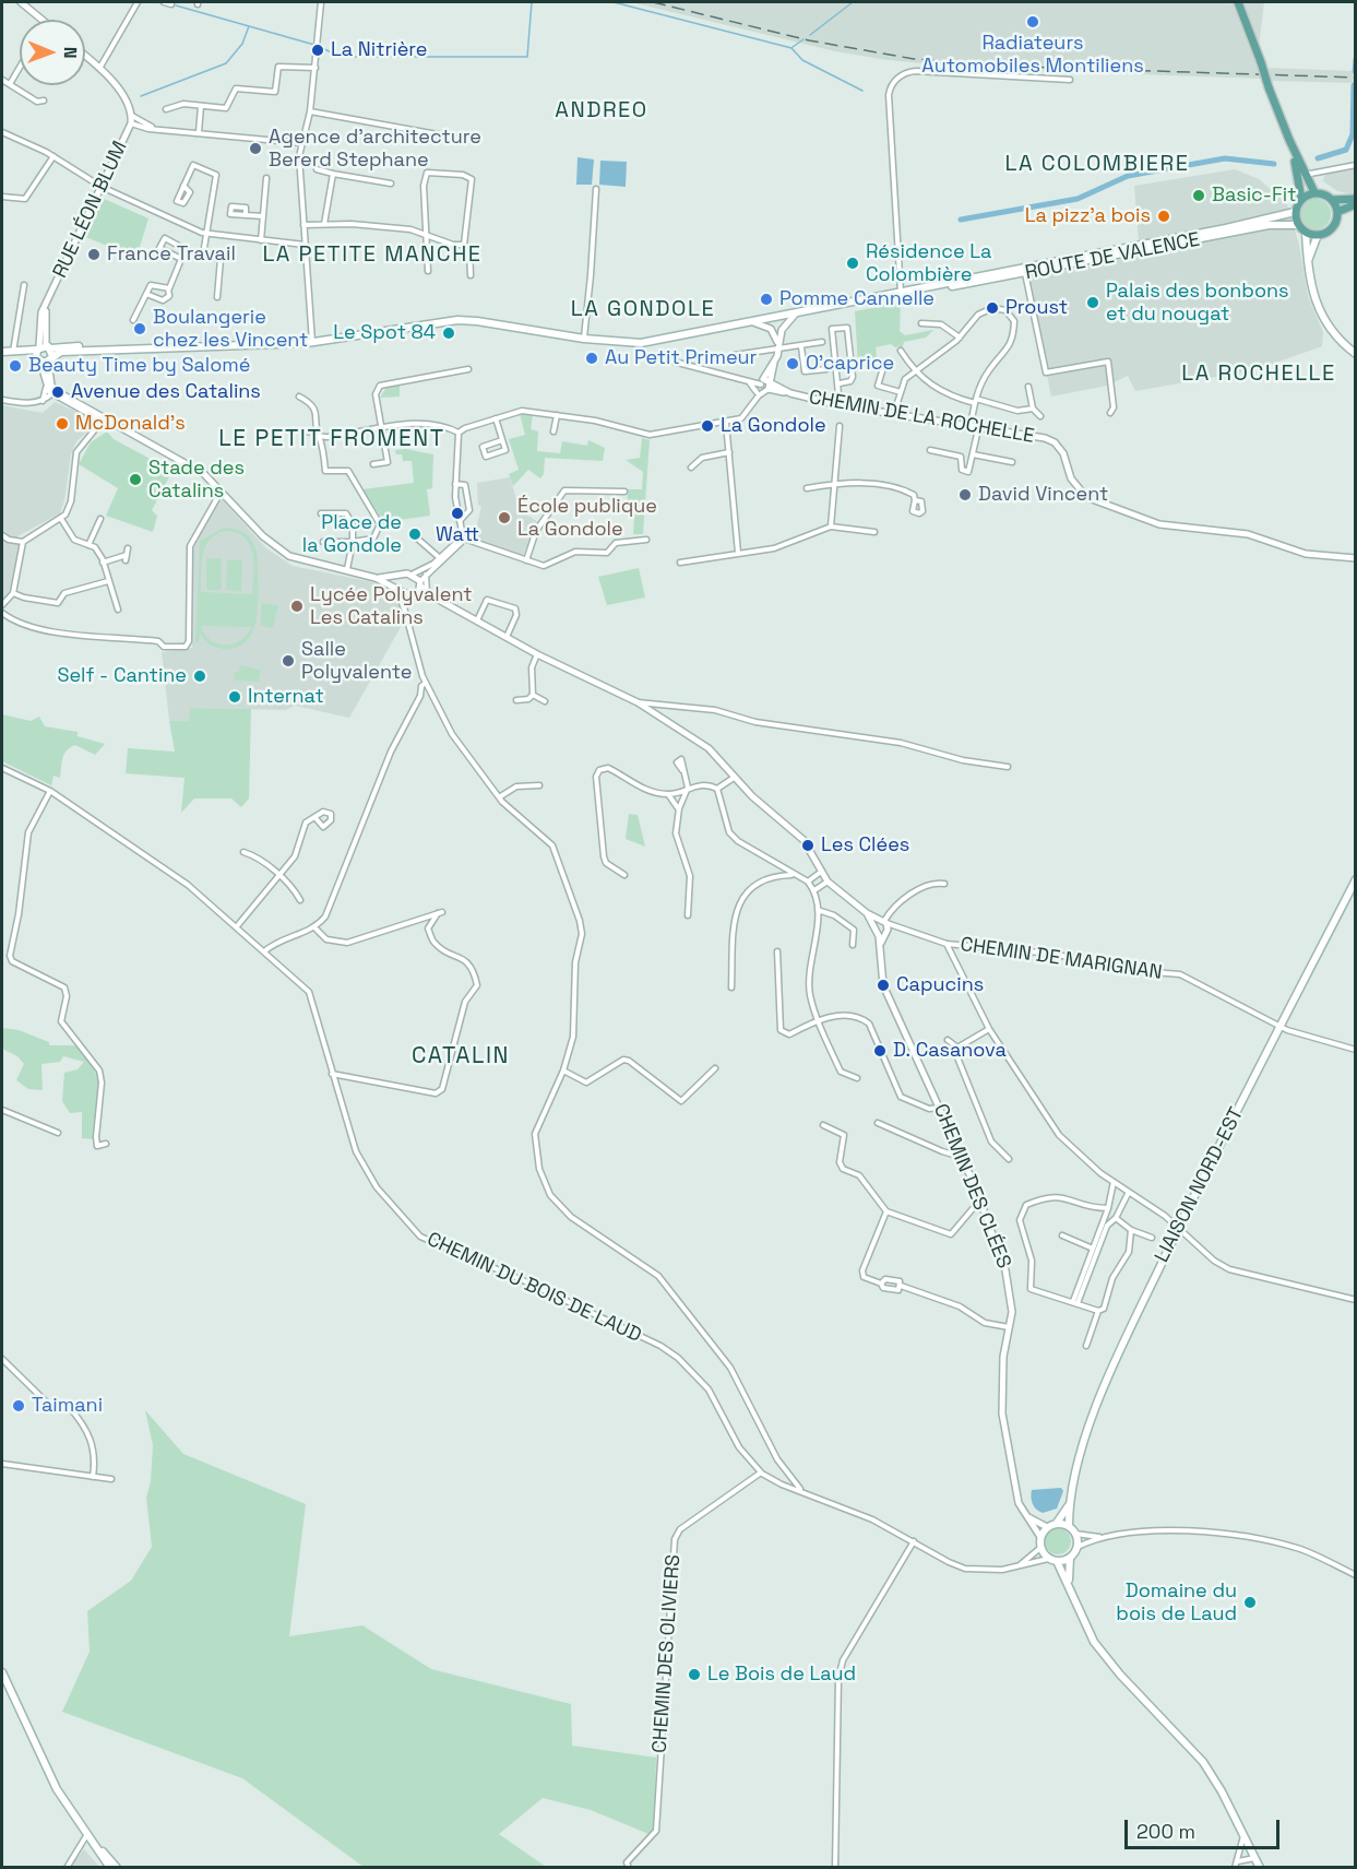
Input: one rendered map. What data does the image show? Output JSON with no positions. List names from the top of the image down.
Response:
{
  "streets": {
    "main road": ["ROUTE DE VALENCE", "LIAISON NORD-EST"],
    "street": [
      "RUE LÉON BLUM",
      "CHEMIN DE LA ROCHELLE",
      "CHEMIN DE MARIGNAN",
      "CHEMIN DES CLÉES",
      "CHEMIN DU BOIS DE LAUD",
      "CHEMIN DES OLIVIERS"
    ]
  },
  "crossings": [
    ["RUE LÉON BLUM", "ROUTE DE VALENCE"],
    ["CHEMIN DE MARIGNAN", "LIAISON NORD-EST"],
    ["CHEMIN DE MARIGNAN", "CHEMIN DES CLÉES"],
    ["LIAISON NORD-EST", "CHEMIN DES CLÉES"],
    ["LIAISON NORD-EST", "CHEMIN DU BOIS DE LAUD"],
    ["CHEMIN DES CLÉES", "CHEMIN DU BOIS DE LAUD"],
    ["CHEMIN DU BOIS DE LAUD", "CHEMIN DES OLIVIERS"]
  ],
  "districts": [
    "ANDREO",
    "LA COLOMBIERE",
    "LA PETITE MANCHE",
    "LA GONDOLE",
    "LA ROCHELLE",
    "LE PETIT FROMENT",
    "CATALIN"
  ],
  "places": [
    "Radiateurs Automobiles Montiliens",
    "La Nitrière",
    "Agence d'architecture Bererd Stephane",
    "Basic-Fit",
    "La pizz'a bois",
    "France Travail",
    "Résidence La Colombière",
    "Pomme Cannelle",
    "Palais des bonbons et du nougat",
    "Proust",
    "Boulangerie chez les Vincent",
    "Le Spot 84",
    "Au Petit Primeur",
    "O'caprice",
    "Beauty Time by Salomé",
    "Avenue des Catalins",
    "McDonald's",
    "La Gondole",
    "Stade des Catalins",
    "David Vincent",
    "Watt",
    "École publique La Gondole",
    "Place de la Gondole",
    "Lycée Polyvalent Les Catalins",
    "Salle Polyvalente",
    "Self - Cantine",
    "Internat",
    "Les Clées",
    "Capucins",
    "D. Casanova",
    "Taimani",
    "Domaine du bois de Laud",
    "Le Bois de Laud"
  ],
  "scale_bar": "200 m",
  "north": "right"
}
